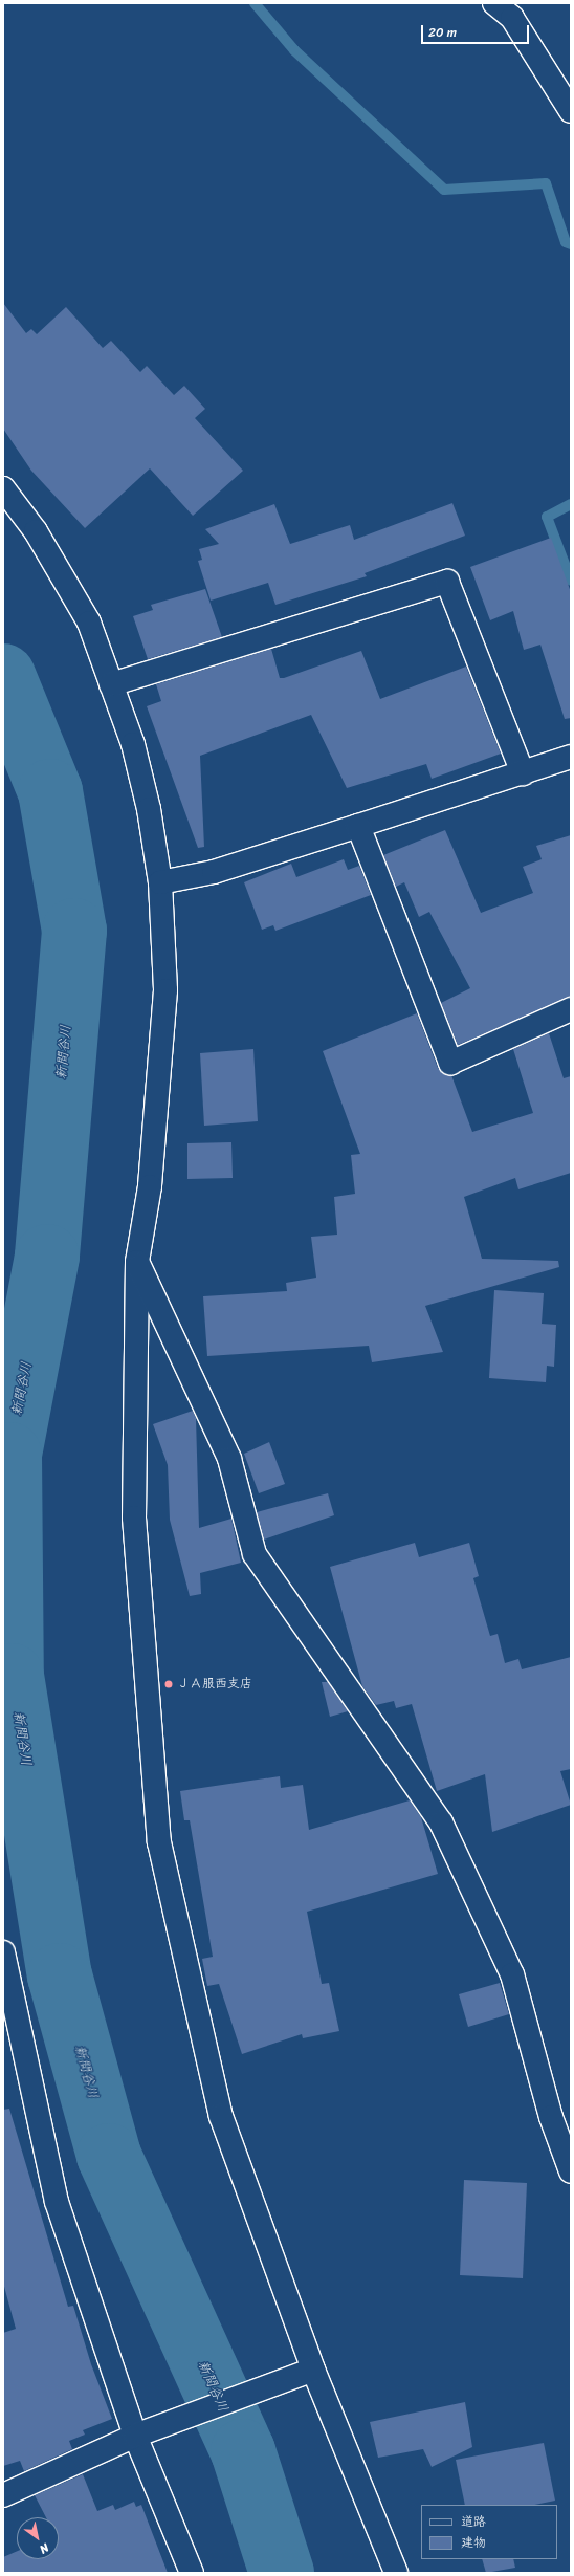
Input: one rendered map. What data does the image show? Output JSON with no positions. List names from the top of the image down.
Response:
{
  "water": ["新間谷川"],
  "places": ["ＪＡ服西支店"],
  "legend": ["道路", "建物"],
  "scale_bar": "20 m",
  "north": "bottom right"
}
